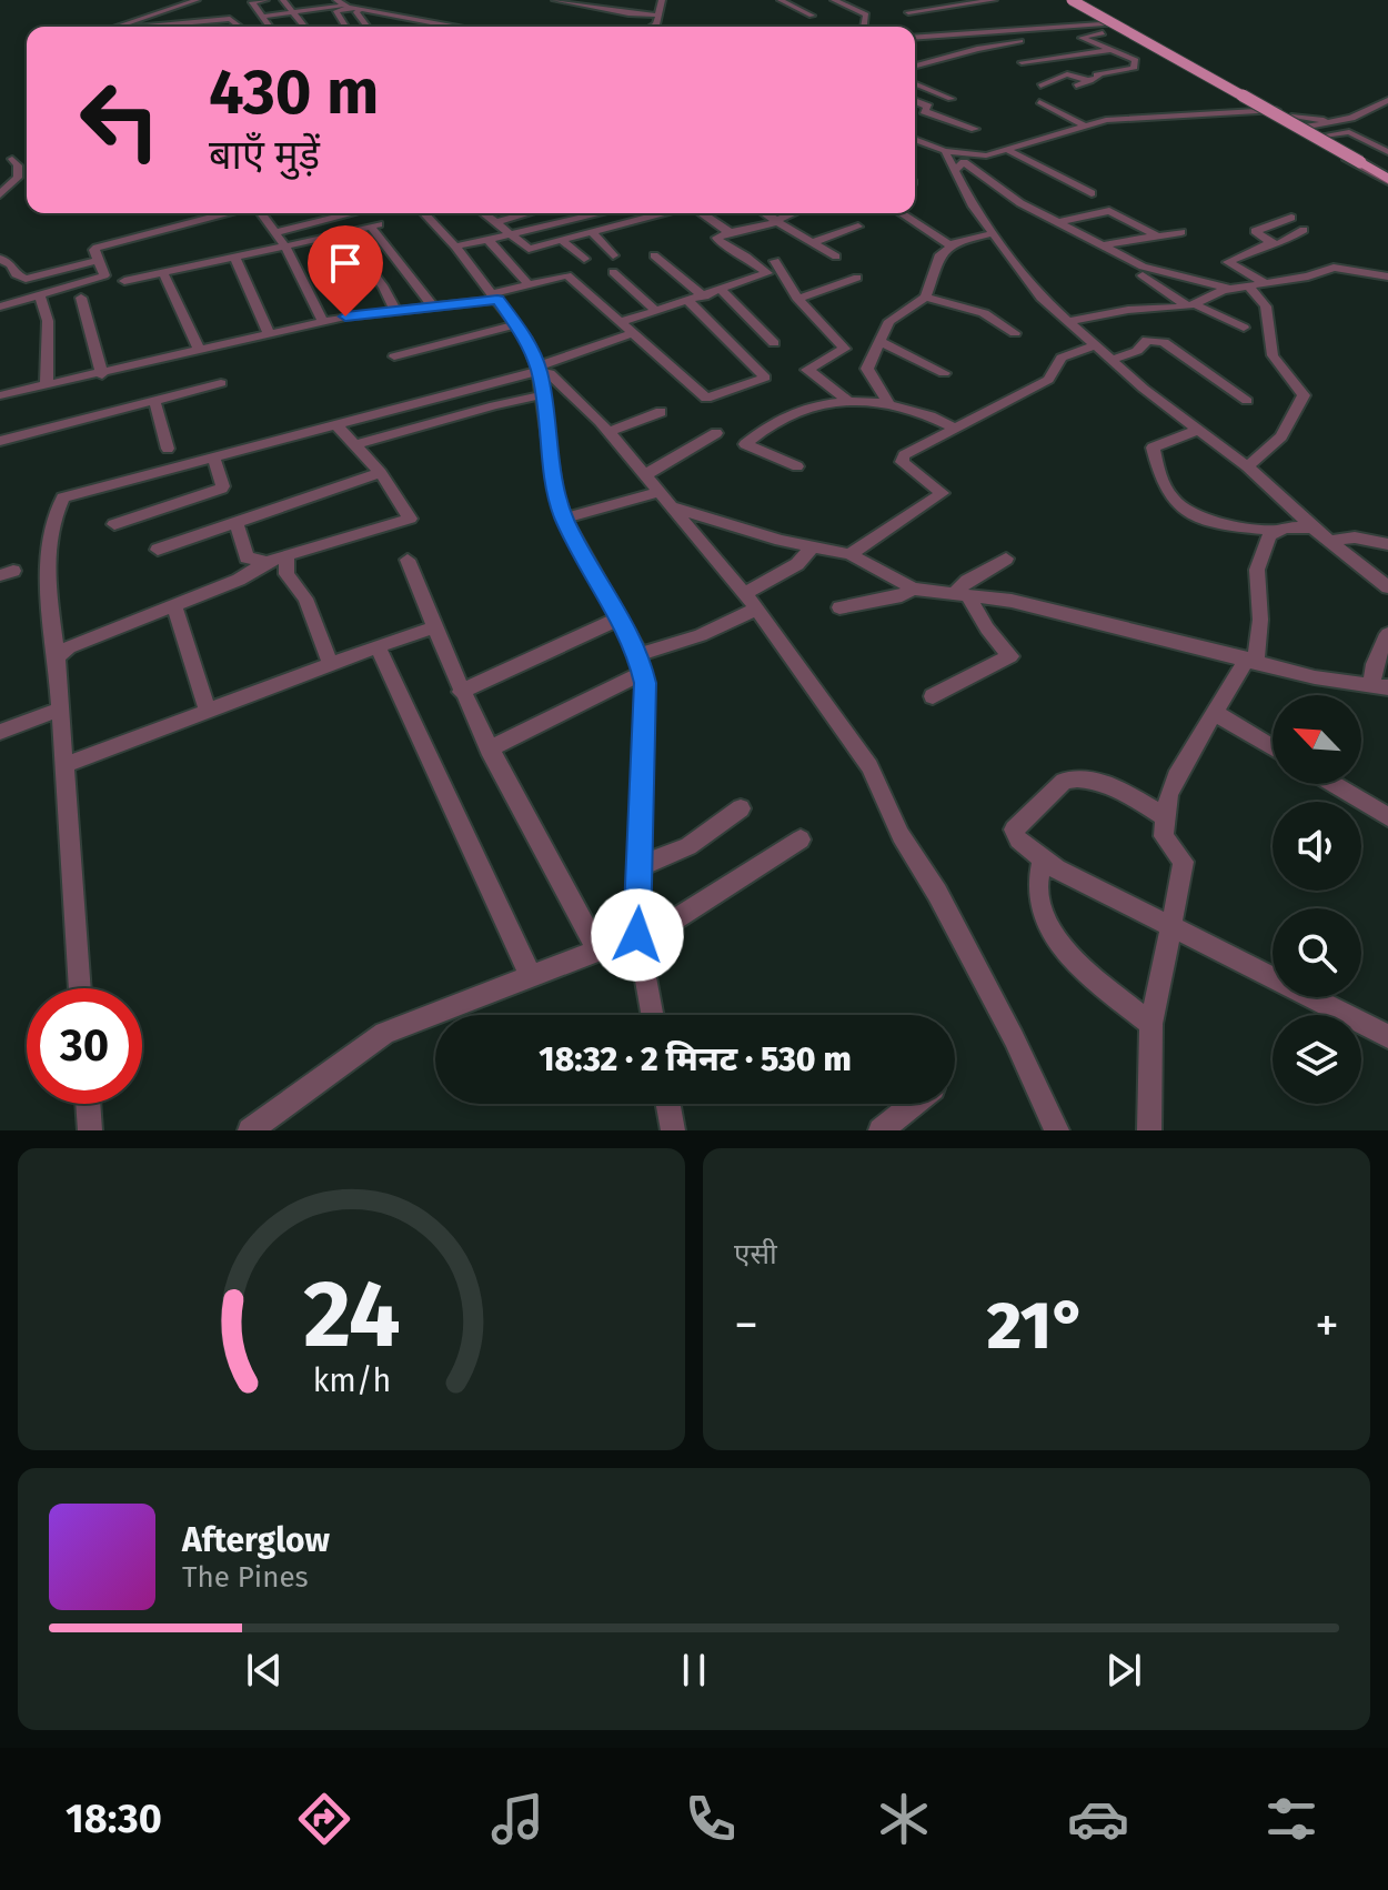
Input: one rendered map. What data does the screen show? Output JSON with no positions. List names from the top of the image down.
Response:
{
  "north": "top left",
  "page": {
    "turn": ["430 m", "बाएँ मुड़ें"],
    "limit": "30",
    "trip": "18:32 · 2 मिनट · 530 m",
    "tile": "एसी",
    "heat": ["−", "21°", "+"],
    "song": ["Afterglow", "The Pines"],
    "tabs": "18:30",
    "gauge": ["24", "km/h"]
  }
}
